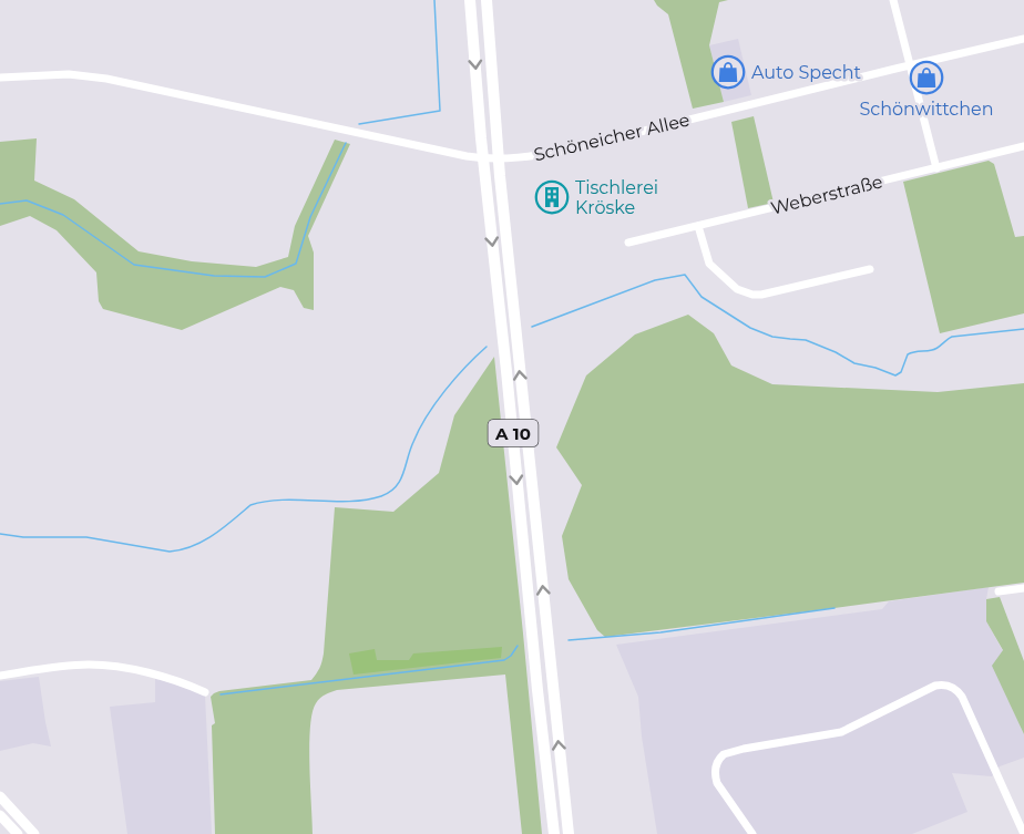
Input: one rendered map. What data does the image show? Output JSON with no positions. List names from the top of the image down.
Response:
{
  "streets": {
    "highway": ["A 10"],
    "street": ["Schöneicher Allee", "Weberstraße"]
  },
  "places": {
    "shop": ["Auto Specht", "Schönwittchen"],
    "building": ["Tischlerei Kröske"]
  }
}
